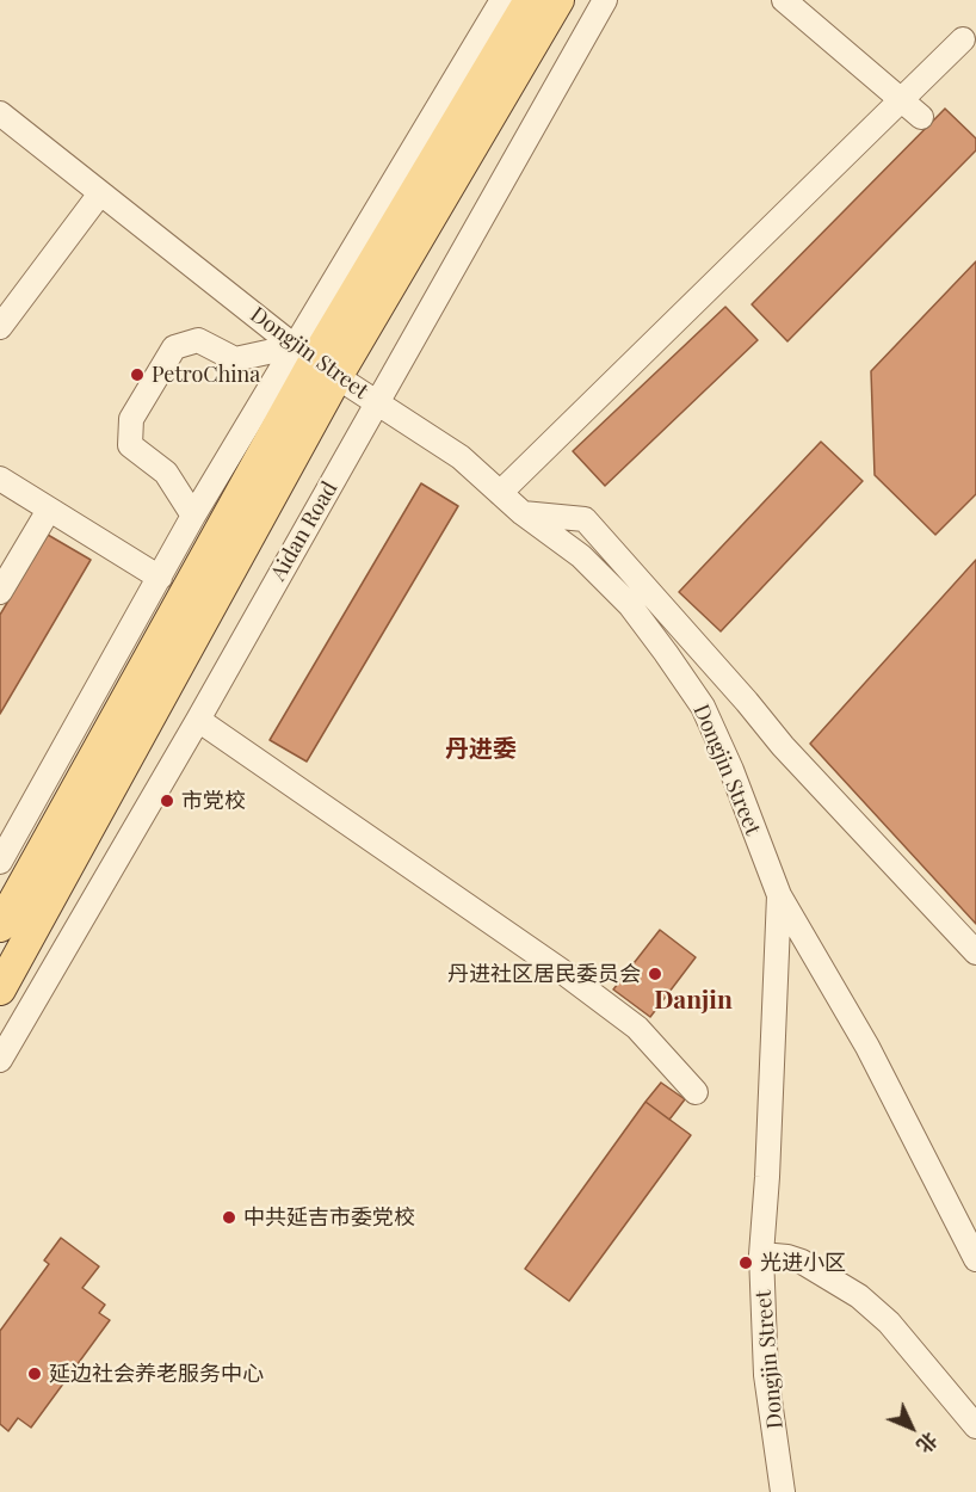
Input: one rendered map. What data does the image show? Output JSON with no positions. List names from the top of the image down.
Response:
{
  "streets": {
    "main road": ["Aidan Road"],
    "street": ["Dongjin Street"]
  },
  "crossings": [
    ["Dongjin Street", "Aidan Road"]
  ],
  "districts": ["丹进委", "Danjin"],
  "places": [
    "PetroChina",
    "市党校",
    "丹进社区居民委员会",
    "中共延吉市委党校",
    "光进小区",
    "延边社会养老服务中心"
  ],
  "north": "bottom right"
}
